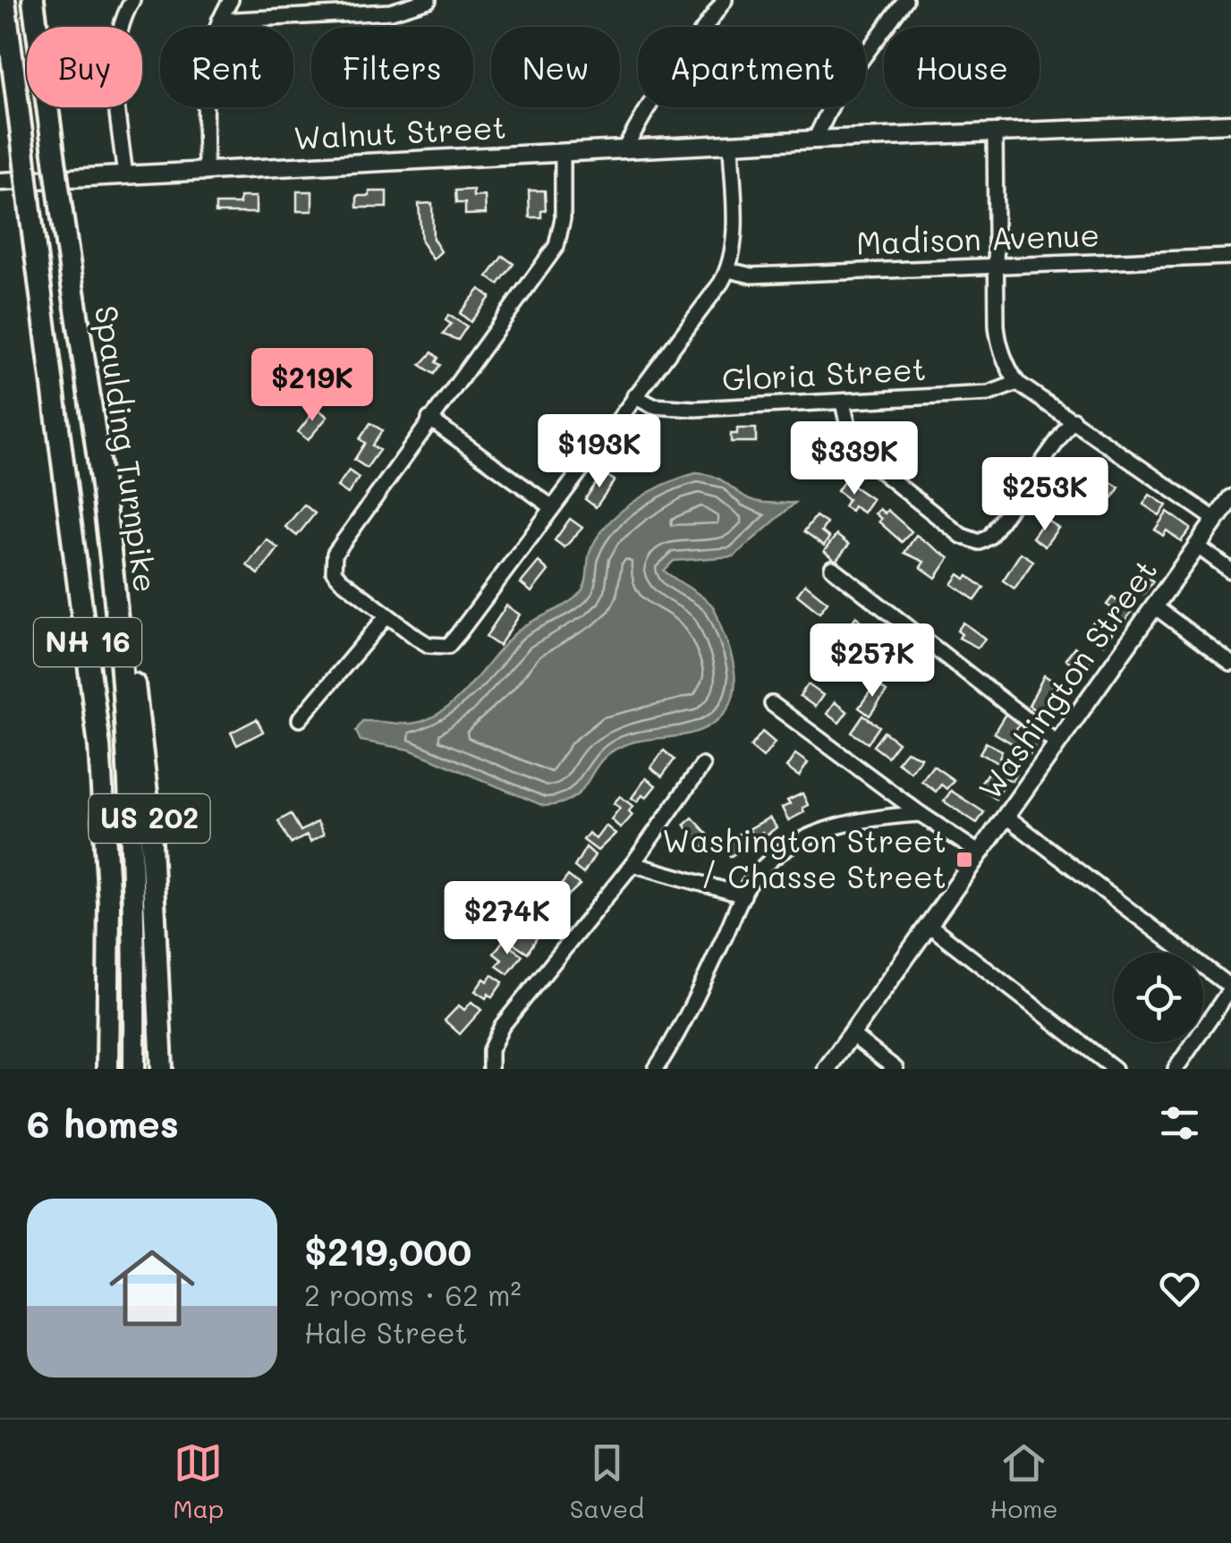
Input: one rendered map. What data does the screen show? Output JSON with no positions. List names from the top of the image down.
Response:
{
  "streets": {
    "highway": ["Spaulding Turnpike", "NH 16", "US 202"],
    "main road": ["Walnut Street", "Washington Street"],
    "street": ["Madison Avenue", "Gloria Street"]
  },
  "crossings": [
    ["Spaulding Turnpike", "US 202"]
  ],
  "places": {
    "transit": ["Washington Street / Chasse Street"]
  },
  "page": {
    "chip": [
      "Buy",
      "Rent",
      "Filters",
      "New",
      "Apartment",
      "House"
    ],
    "price": [
      "$219K",
      "$193K",
      "$339K",
      "$253K",
      "$257K",
      "$274K"
    ],
    "heading": "6 homes",
    "list": [
      {
        "name": "$219,000",
        "note": "2 rooms · 62 m² · Hale Street"
      }
    ],
    "tabs": ["Map", "Saved", "Home"]
  }
}
